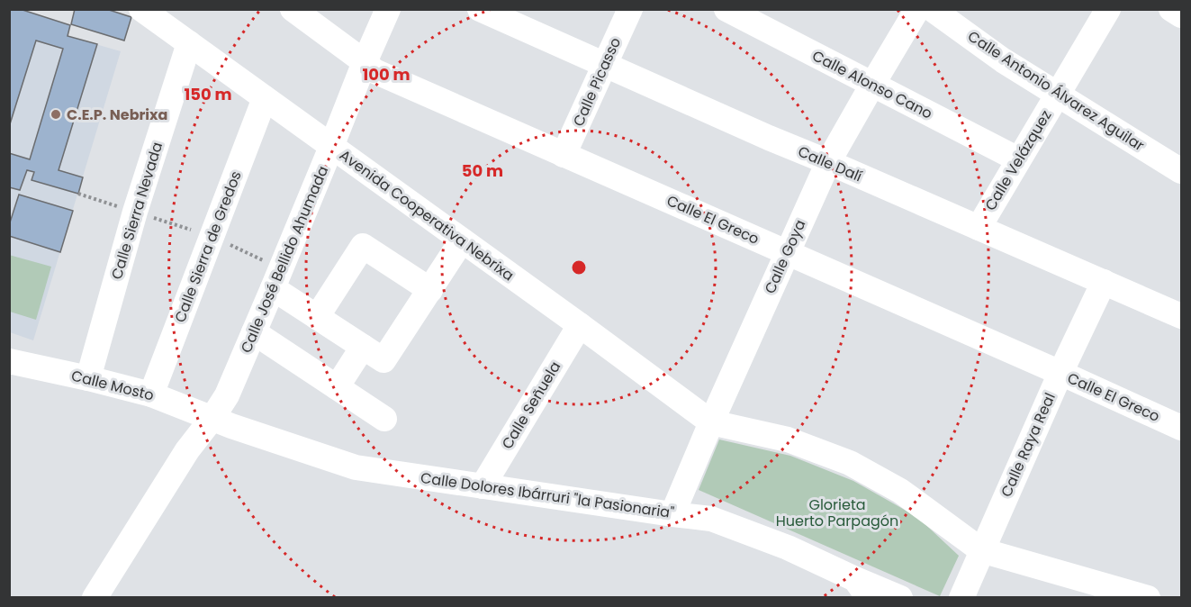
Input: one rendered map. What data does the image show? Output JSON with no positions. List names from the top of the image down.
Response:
{
  "streets": {
    "street": [
      "Calle Picasso",
      "Calle Alonso Cano",
      "Calle Antonio Álvarez Aguilar",
      "Calle Velázquez",
      "Calle Dalí",
      "Calle Sierra Nevada",
      "Avenida Cooperativa Nebrixa",
      "Calle El Greco",
      "Calle Sierra de Gredos",
      "Calle Goya",
      "Calle José Bellido Ahumada",
      "Calle Mosto",
      "Calle Señuela",
      "Calle Raya Real",
      "Calle Dolores Ibárruri \"la Pasionaria\""
    ]
  },
  "crossings": [
    ["Calle Picasso", "Calle Dalí"],
    ["Calle Picasso", "Calle El Greco"],
    ["Calle Alonso Cano", "Calle Velázquez"],
    ["Calle Alonso Cano", "Calle Goya"],
    ["Calle Antonio Álvarez Aguilar", "Calle Velázquez"],
    ["Calle Velázquez", "Calle Dalí"],
    ["Calle Dalí", "Calle Goya"],
    ["Calle Dalí", "Calle Raya Real"],
    ["Calle Sierra Nevada", "Avenida Cooperativa Nebrixa"],
    ["Calle Sierra Nevada", "Calle Mosto"],
    ["Avenida Cooperativa Nebrixa", "Calle Sierra de Gredos"],
    ["Avenida Cooperativa Nebrixa", "Calle Goya"],
    ["Avenida Cooperativa Nebrixa", "Calle José Bellido Ahumada"],
    ["Avenida Cooperativa Nebrixa", "Calle Señuela"],
    ["Calle El Greco", "Calle Goya"],
    ["Calle El Greco", "Calle José Bellido Ahumada"],
    ["Calle El Greco", "Calle Raya Real"],
    ["Calle Sierra de Gredos", "Calle Mosto"],
    ["Calle Goya", "Calle Dolores Ibárruri \"la Pasionaria\""],
    ["Calle José Bellido Ahumada", "Calle Mosto"],
    ["Calle José Bellido Ahumada", "Calle Dolores Ibárruri \"la Pasionaria\""],
    ["Calle Mosto", "Calle Dolores Ibárruri \"la Pasionaria\""],
    ["Calle Señuela", "Calle Dolores Ibárruri \"la Pasionaria\""]
  ],
  "parks": ["Glorieta Huerto Parpagón"],
  "places": ["C.E.P. Nebrixa"],
  "rings": ["100 m", "150 m", "50 m"]
}
